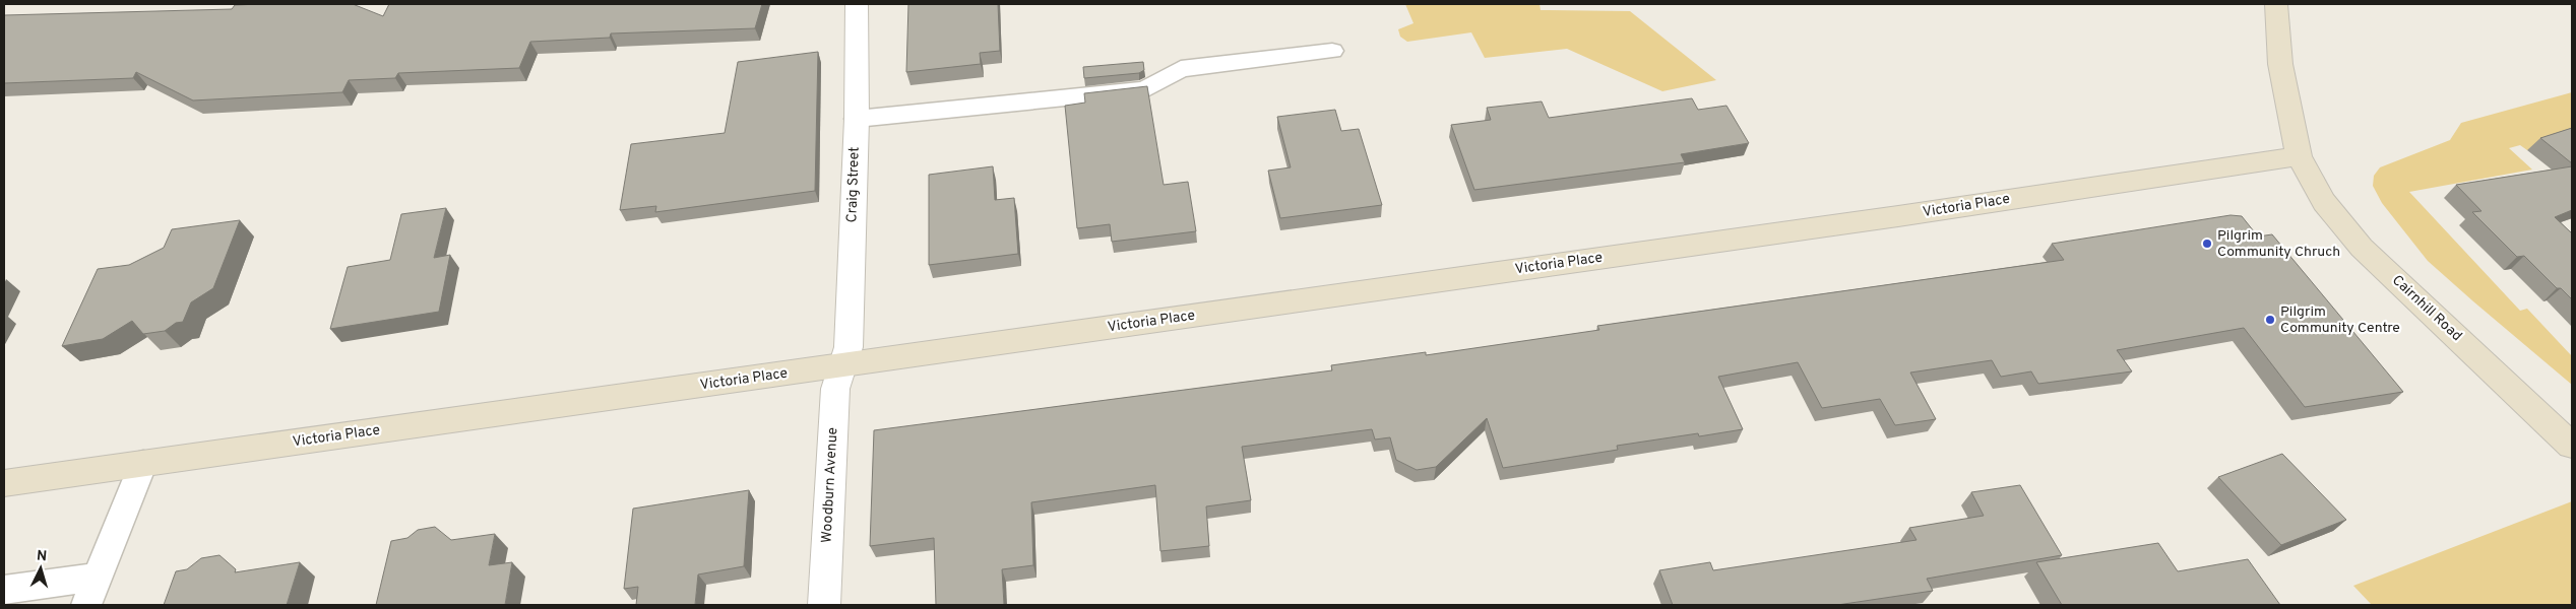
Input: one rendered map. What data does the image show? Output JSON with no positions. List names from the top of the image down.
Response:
{
  "streets": {
    "street": [
      "Craig Street",
      "Victoria Place",
      "Cairnhill Road",
      "Woodburn Avenue"
    ]
  },
  "crossings": [
    ["Craig Street", "Victoria Place"],
    ["Craig Street", "Woodburn Avenue"],
    ["Victoria Place", "Cairnhill Road"],
    ["Victoria Place", "Woodburn Avenue"]
  ],
  "places": ["Pilgrim Community Chruch", "Pilgrim Community Centre"],
  "north": "top"
}
